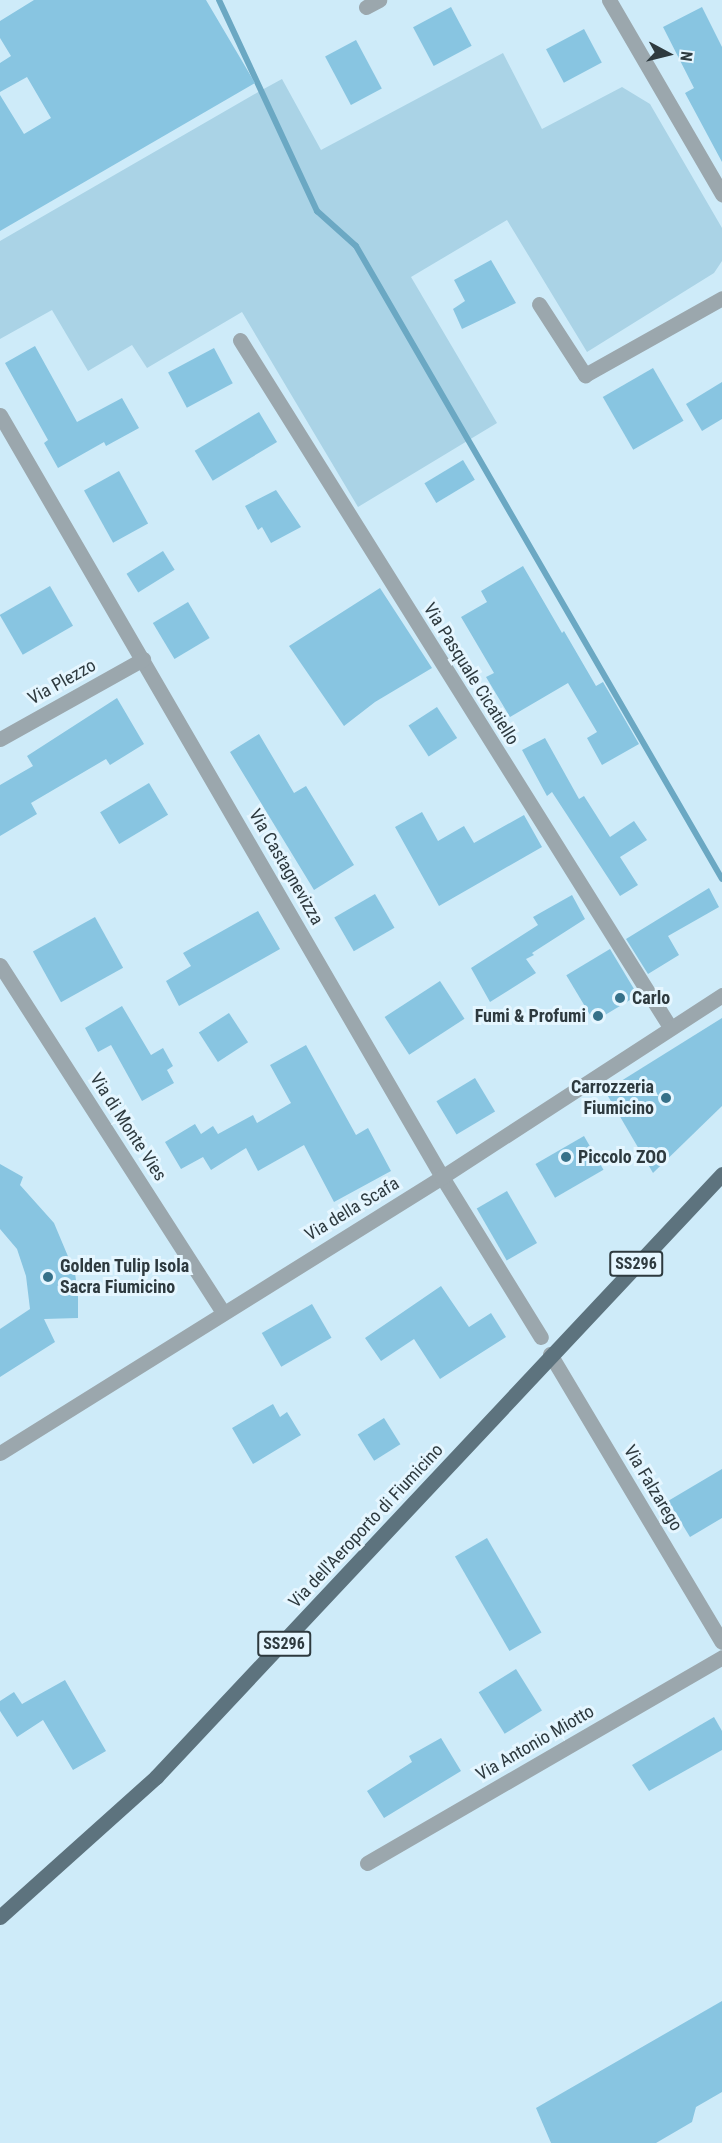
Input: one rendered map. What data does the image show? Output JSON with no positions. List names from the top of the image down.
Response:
{
  "streets": {
    "main road": ["SS296", "Via dell'Aeroporto di Fiumicino"],
    "street": [
      "Via Pasquale Cicatiello",
      "Via Plezzo",
      "Via Castagnevizza",
      "Via di Monte Vies",
      "Via della Scafa",
      "Via Falzarego",
      "Via Antonio Miotto"
    ]
  },
  "crossings": [
    ["Via Pasquale Cicatiello", "Via della Scafa"],
    ["Via Plezzo", "Via Castagnevizza"],
    ["Via Castagnevizza", "Via della Scafa"],
    ["Via di Monte Vies", "Via della Scafa"],
    ["Via Falzarego", "Via dell'Aeroporto di Fiumicino"]
  ],
  "places": [
    "Carlo",
    "Fumi & Profumi",
    "Carrozzeria Fiumicino",
    "Piccolo ZOO",
    "Golden Tulip Isola Sacra Fiumicino"
  ],
  "north": "right"
}
